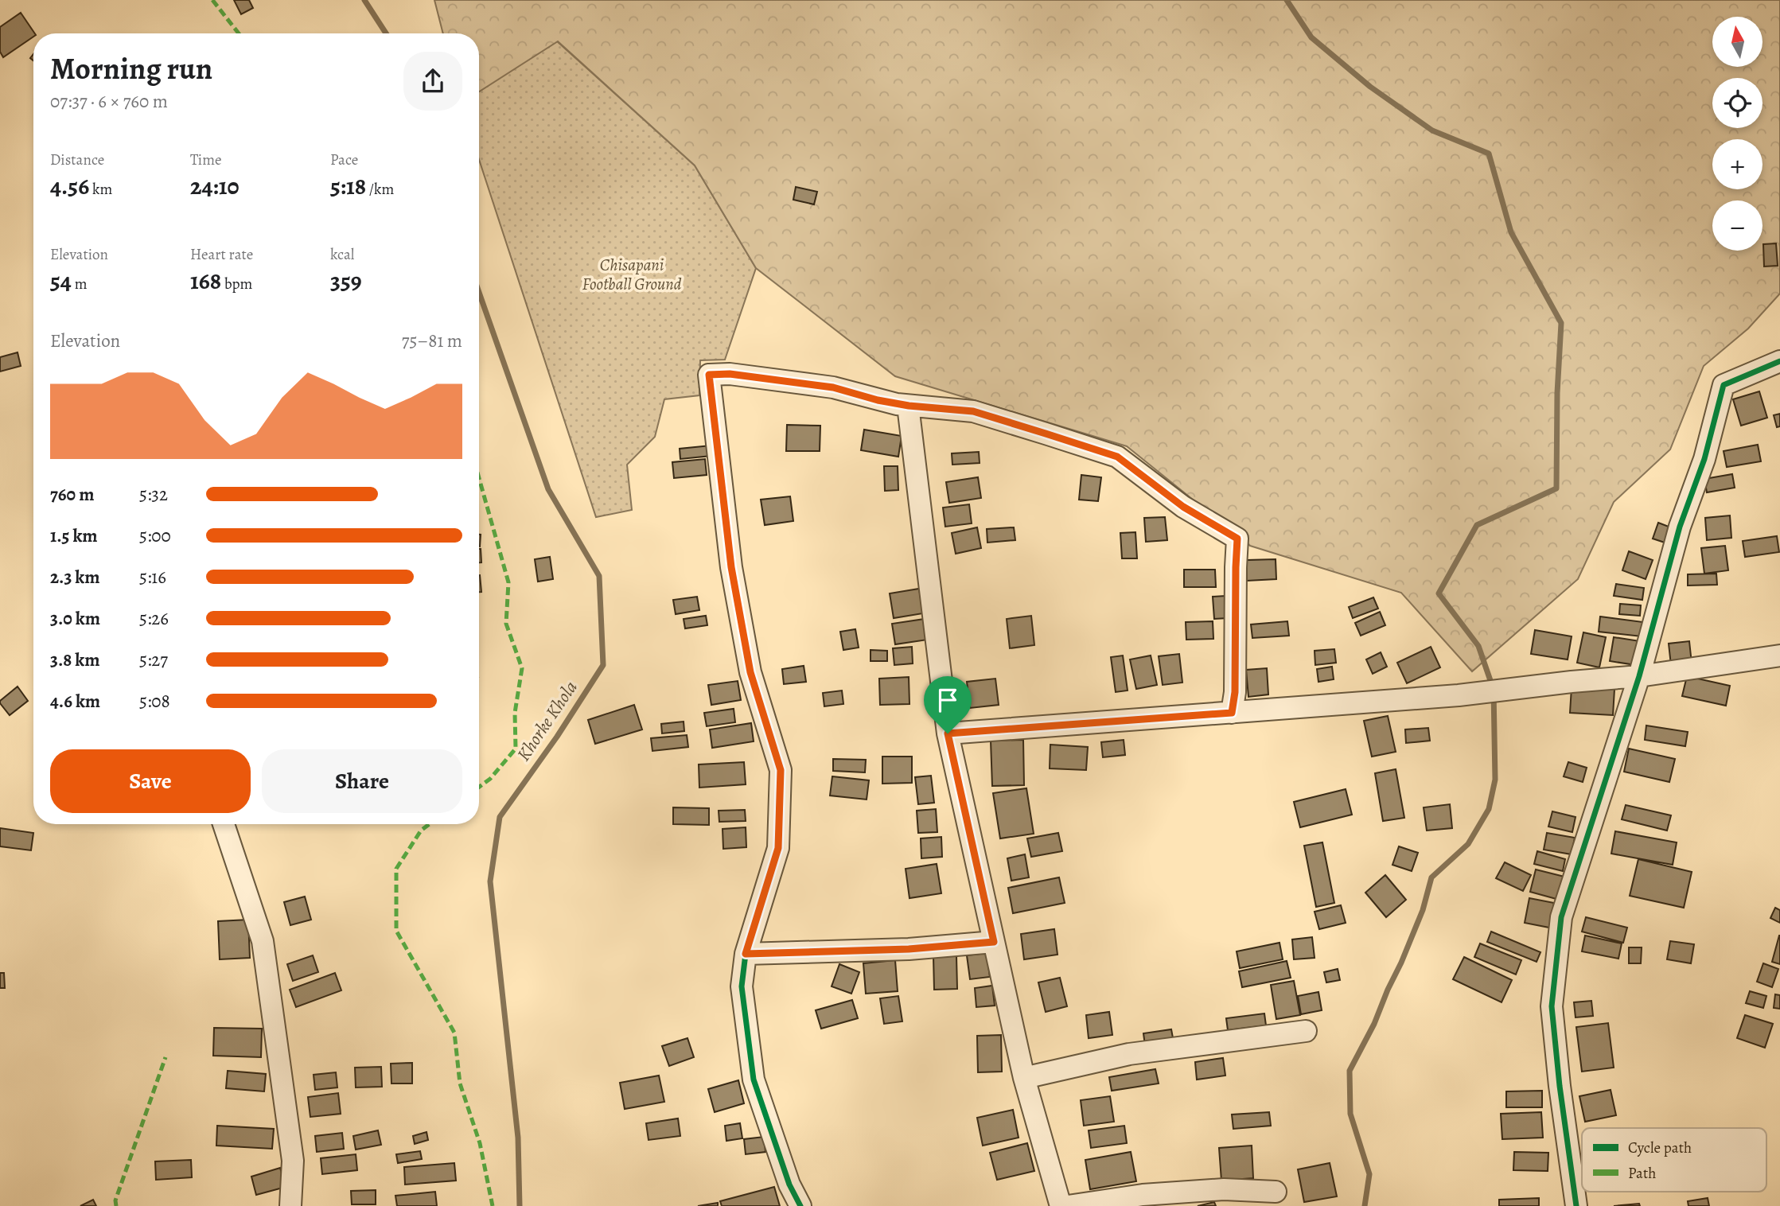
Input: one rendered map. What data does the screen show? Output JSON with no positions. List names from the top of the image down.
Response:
{
  "water": ["Khorke Khola"],
  "parks": ["Chisapani Football Ground"],
  "legend": ["Cycle path", "Path"],
  "north": "top",
  "page": {
    "map_buttons": ["+", "−"],
    "heading": ["Morning run", "07:37 · 6 × 760 m"],
    "stats": [
      ["Distance", "4.56 km"],
      ["Time", "24:10"],
      ["Pace", "5:18 /km"],
      ["Elevation", "54 m"],
      ["Heart rate", "168 bpm"],
      ["kcal", "359"]
    ],
    "chart": ["Elevation", "75–81 m"],
    "list": [
      {
        "name": "760 m",
        "note": "5:32"
      },
      {
        "name": "1.5 km",
        "note": "5:00"
      },
      {
        "name": "2.3 km",
        "note": "5:16"
      },
      {
        "name": "3.0 km",
        "note": "5:26"
      },
      {
        "name": "3.8 km",
        "note": "5:27"
      },
      {
        "name": "4.6 km",
        "note": "5:08"
      }
    ],
    "buttons": ["Save", "Share"]
  }
}
